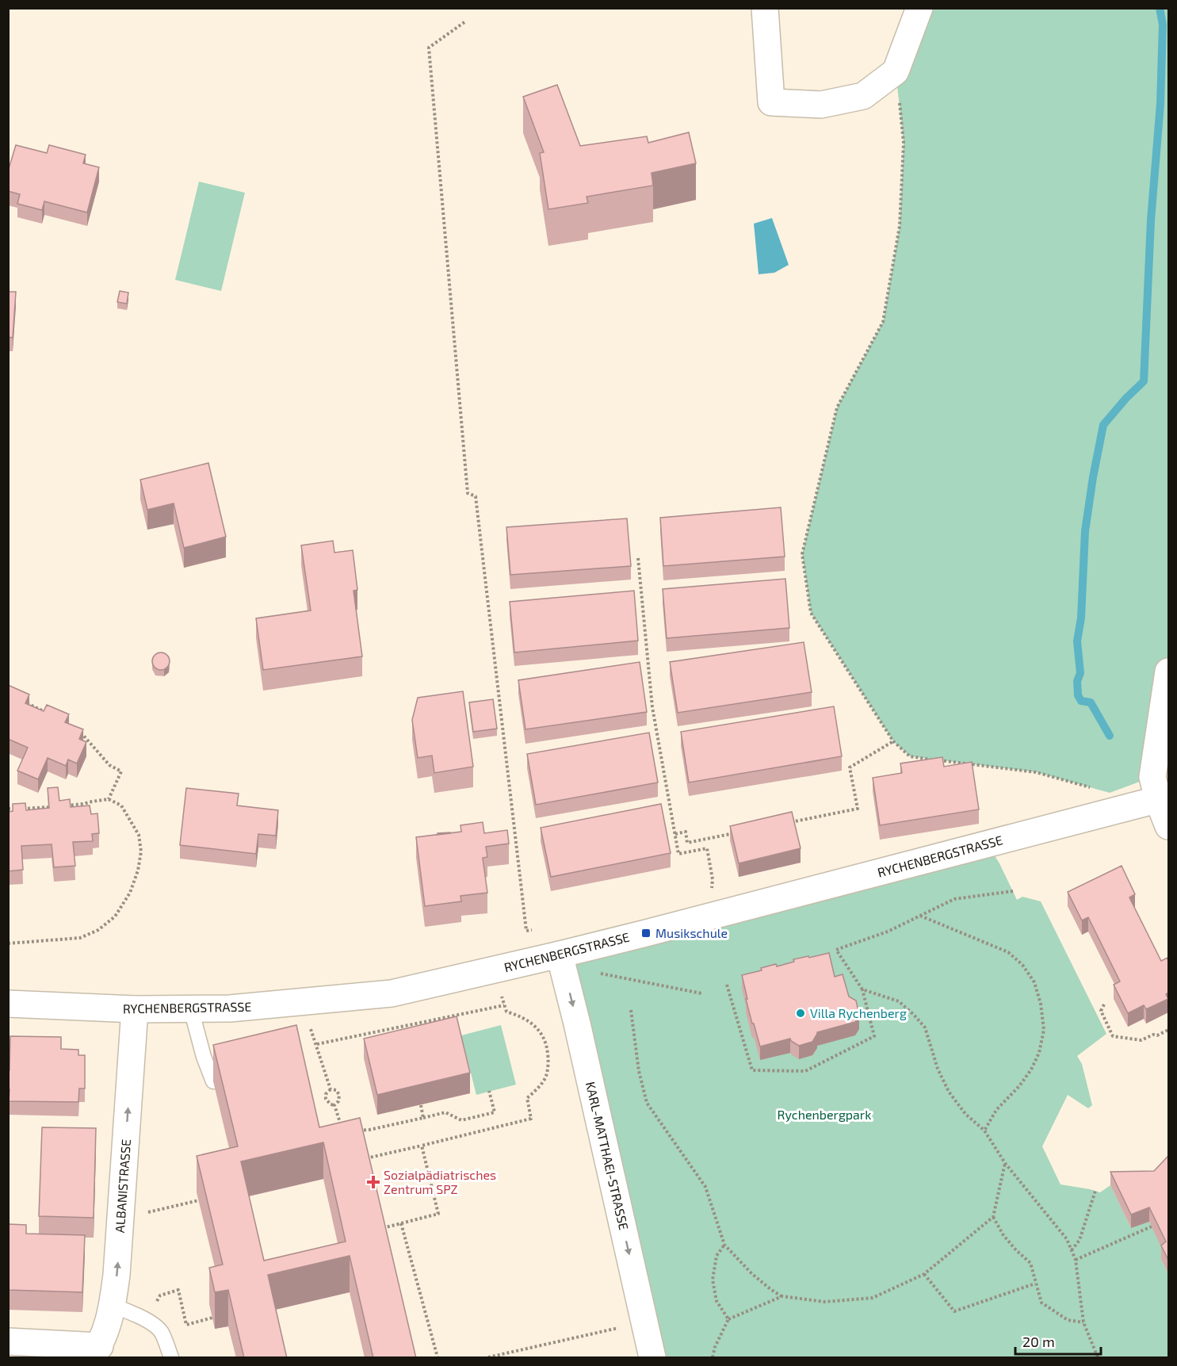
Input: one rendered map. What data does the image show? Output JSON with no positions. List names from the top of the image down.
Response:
{
  "streets": {
    "street": ["RYCHENBERGSTRASSE", "KARL-MATTHAEI-STRASSE", "ALBANISTRASSE"]
  },
  "crossings": [
    ["RYCHENBERGSTRASSE", "KARL-MATTHAEI-STRASSE"],
    ["RYCHENBERGSTRASSE", "ALBANISTRASSE"]
  ],
  "one_way": ["KARL-MATTHAEI-STRASSE", "ALBANISTRASSE"],
  "parks": ["Rychenbergpark"],
  "places": {
    "transit": ["Musikschule"],
    "other": ["Villa Rychenberg"],
    "health": ["Sozialpädiatrisches Zentrum SPZ"]
  },
  "scale_bar": "20 m"
}
